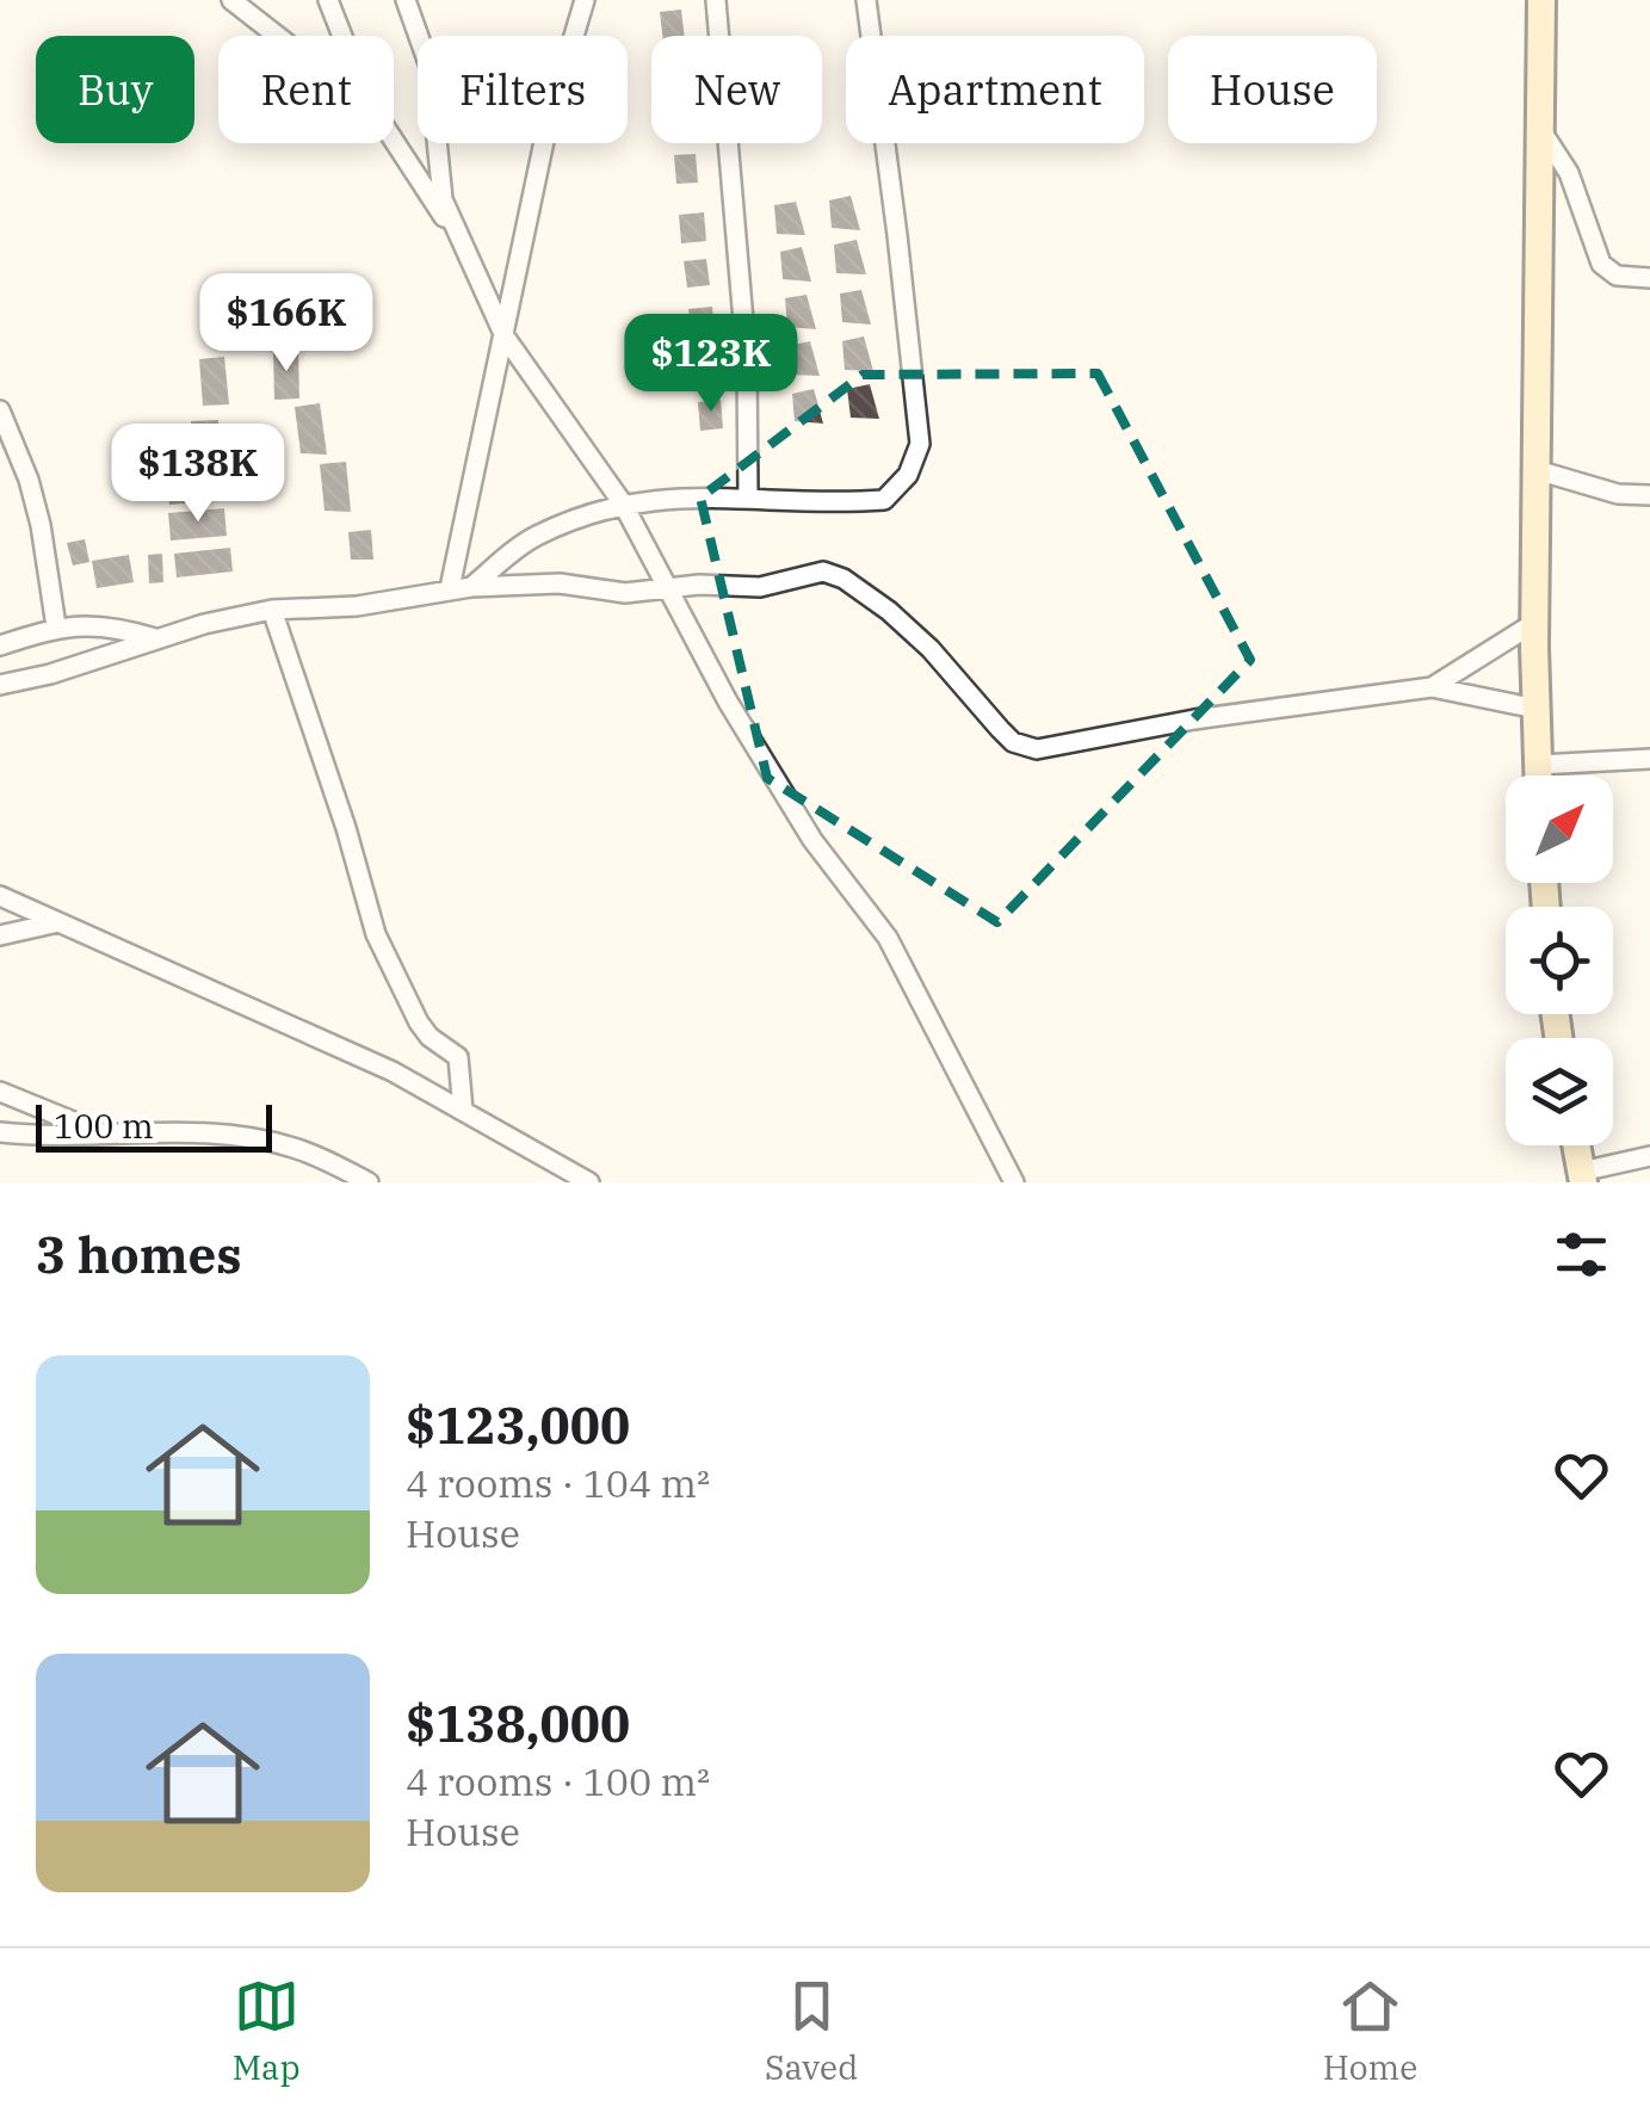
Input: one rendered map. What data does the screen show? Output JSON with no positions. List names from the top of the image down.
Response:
{
  "scale_bar": "100 m",
  "north": "top right",
  "page": {
    "chip": [
      "Buy",
      "Rent",
      "Filters",
      "New",
      "Apartment",
      "House"
    ],
    "price": ["$166K", "$123K", "$138K"],
    "scale": "100 m",
    "heading": "3 homes",
    "list": [
      {
        "name": "$123,000",
        "note": "4 rooms · 104 m² · House"
      },
      {
        "name": "$138,000",
        "note": "4 rooms · 100 m² · House"
      }
    ],
    "tabs": ["Map", "Saved", "Home"]
  }
}
